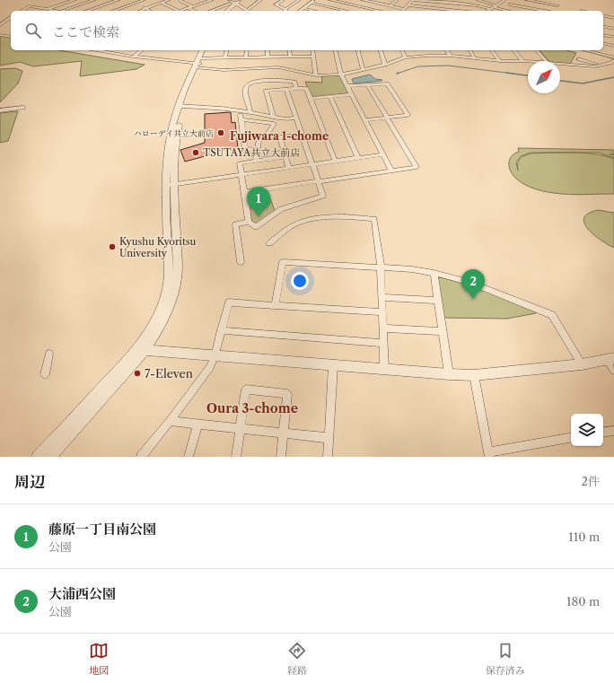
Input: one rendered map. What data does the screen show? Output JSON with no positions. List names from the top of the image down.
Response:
{
  "districts": ["Fujiwara 1-chome", "Oura 3-chome"],
  "places": [
    "ハローデイ共立大前店",
    "TSUTAYA共立大前店",
    "Kyushu Kyoritsu University",
    "7-Eleven"
  ],
  "north": "top right",
  "page": {
    "search": "ここで検索",
    "pins": ["1", "2"],
    "heading": ["周辺", "2件"],
    "list": [
      {
        "mark": "1",
        "name": "藤原一丁目南公園",
        "note": "公園",
        "value": "110 m"
      },
      {
        "mark": "2",
        "name": "大浦西公園",
        "note": "公園",
        "value": "180 m"
      }
    ],
    "nav": ["地図", "経路", "保存済み"]
  }
}
